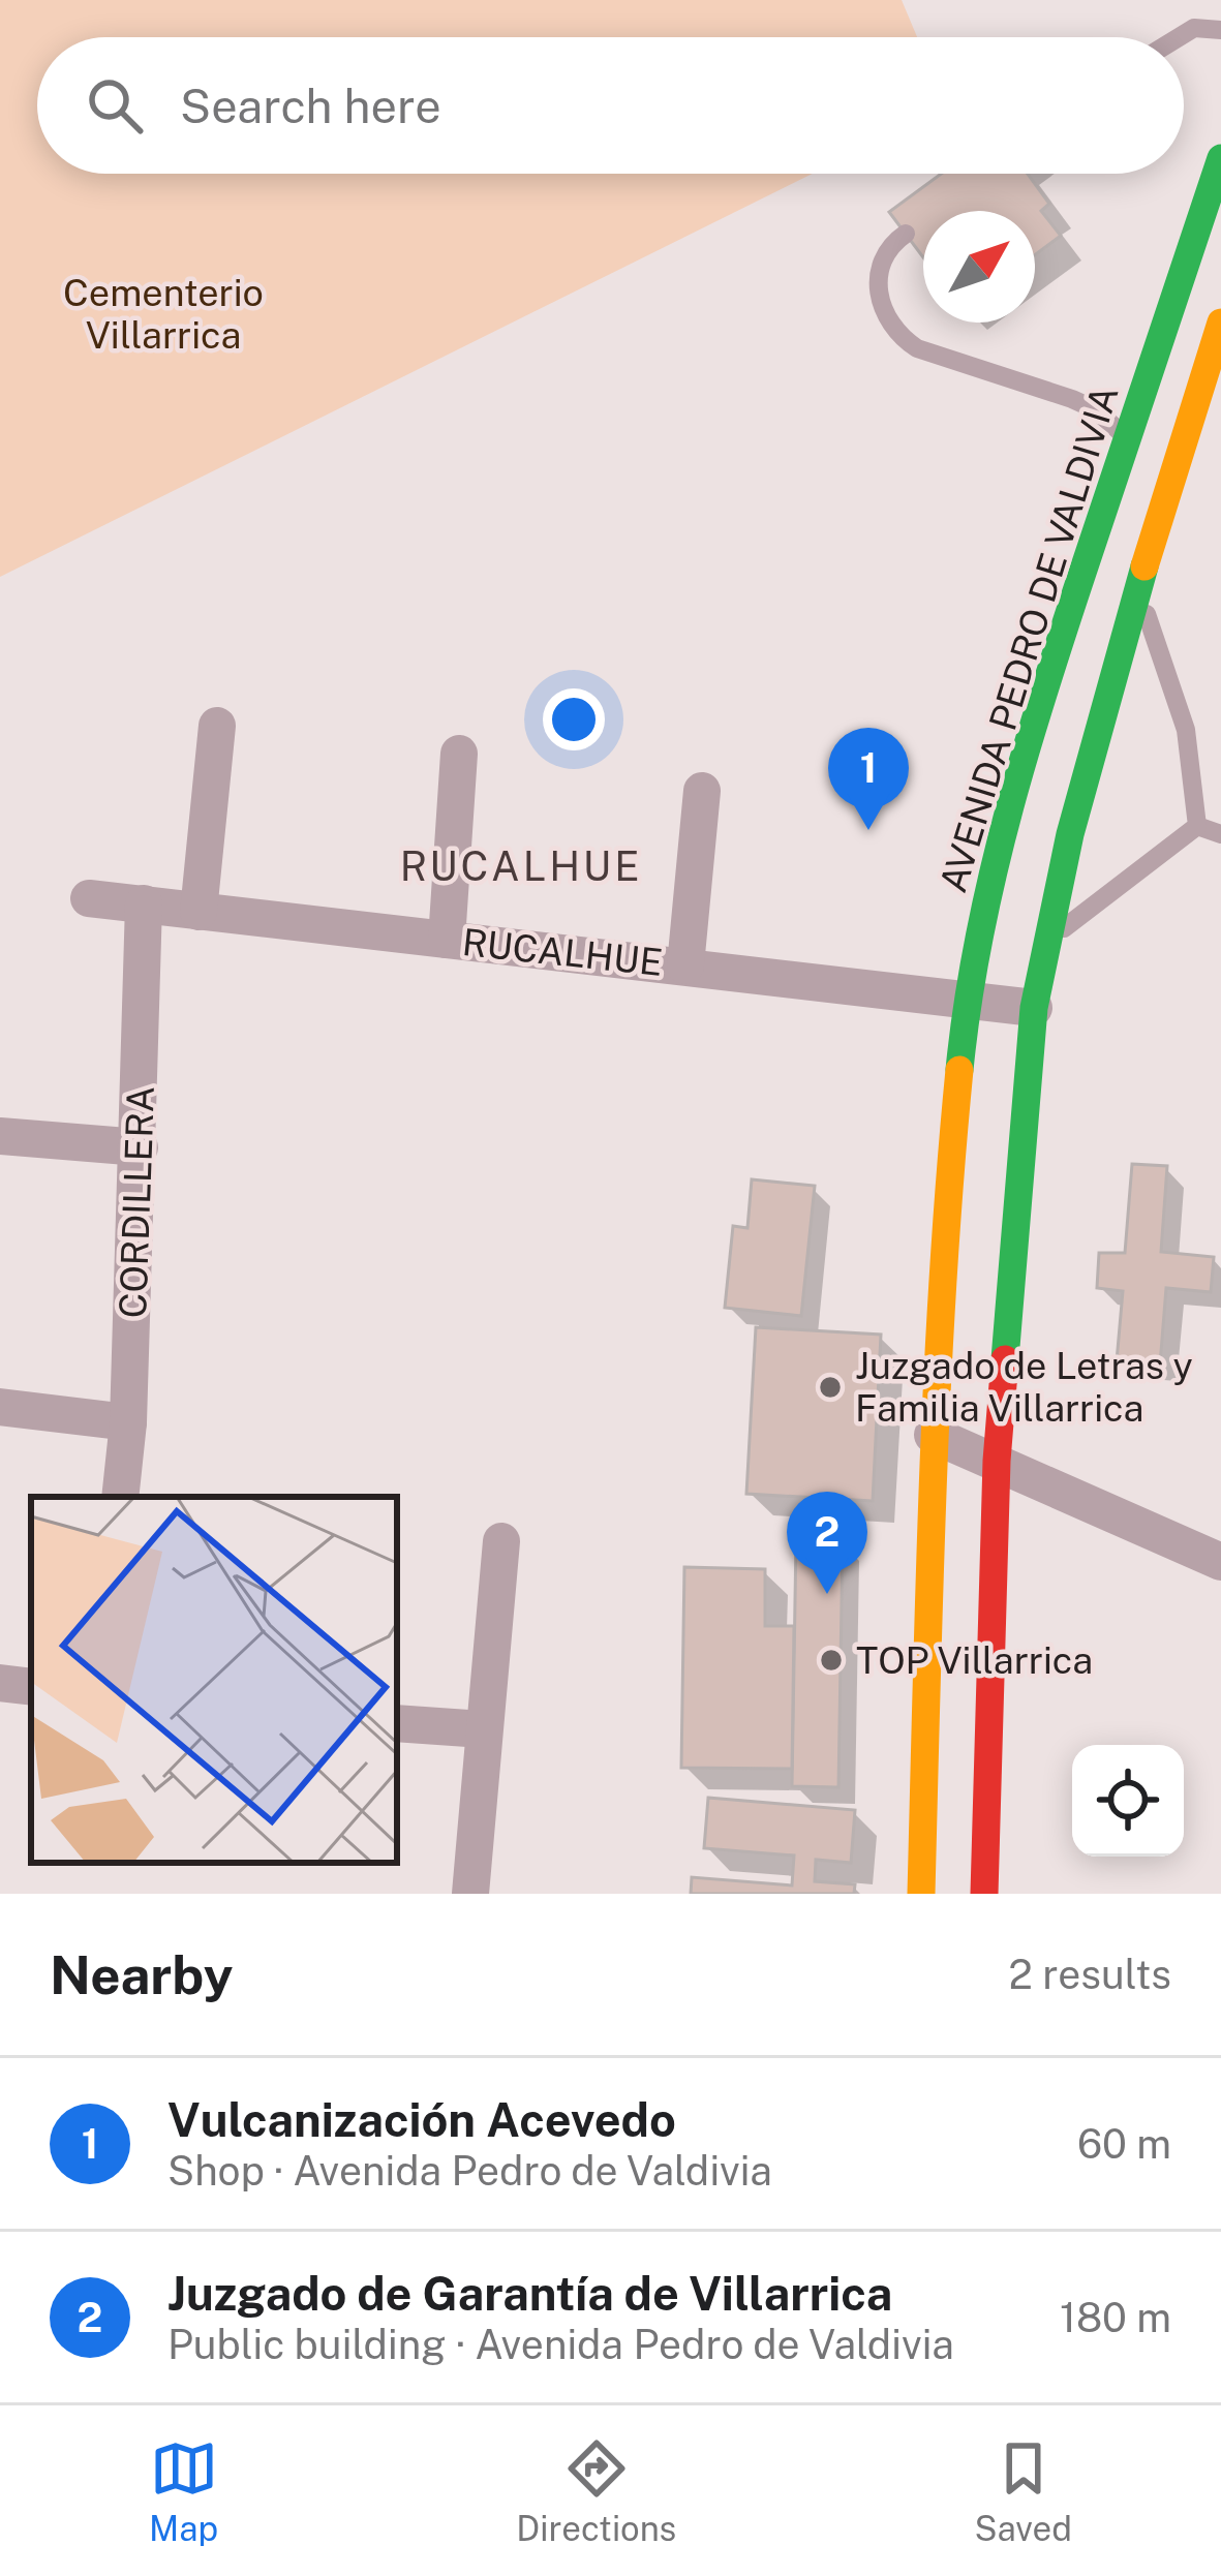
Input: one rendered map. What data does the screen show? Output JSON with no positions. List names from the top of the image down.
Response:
{
  "streets": {
    "main road": ["AVENIDA PEDRO DE VALDIVIA"],
    "street": ["RUCALHUE", "CORDILLERA"]
  },
  "crossings": [
    ["AVENIDA PEDRO DE VALDIVIA", "RUCALHUE"],
    ["RUCALHUE", "CORDILLERA"]
  ],
  "districts": ["RUCALHUE"],
  "parks": ["Cementerio Villarrica"],
  "places": ["Juzgado de Letras y Familia Villarrica", "TOP Villarrica"],
  "north": "top right",
  "page": {
    "search": "Search here",
    "pins": ["1", "2"],
    "heading": ["Nearby", "2 results"],
    "list": [
      {
        "mark": "1",
        "name": "Vulcanización Acevedo",
        "note": "Shop · Avenida Pedro de Valdivia",
        "value": "60 m"
      },
      {
        "mark": "2",
        "name": "Juzgado de Garantía de Villarrica",
        "note": "Public building · Avenida Pedro de Valdivia",
        "value": "180 m"
      }
    ],
    "nav": ["Map", "Directions", "Saved"]
  }
}
